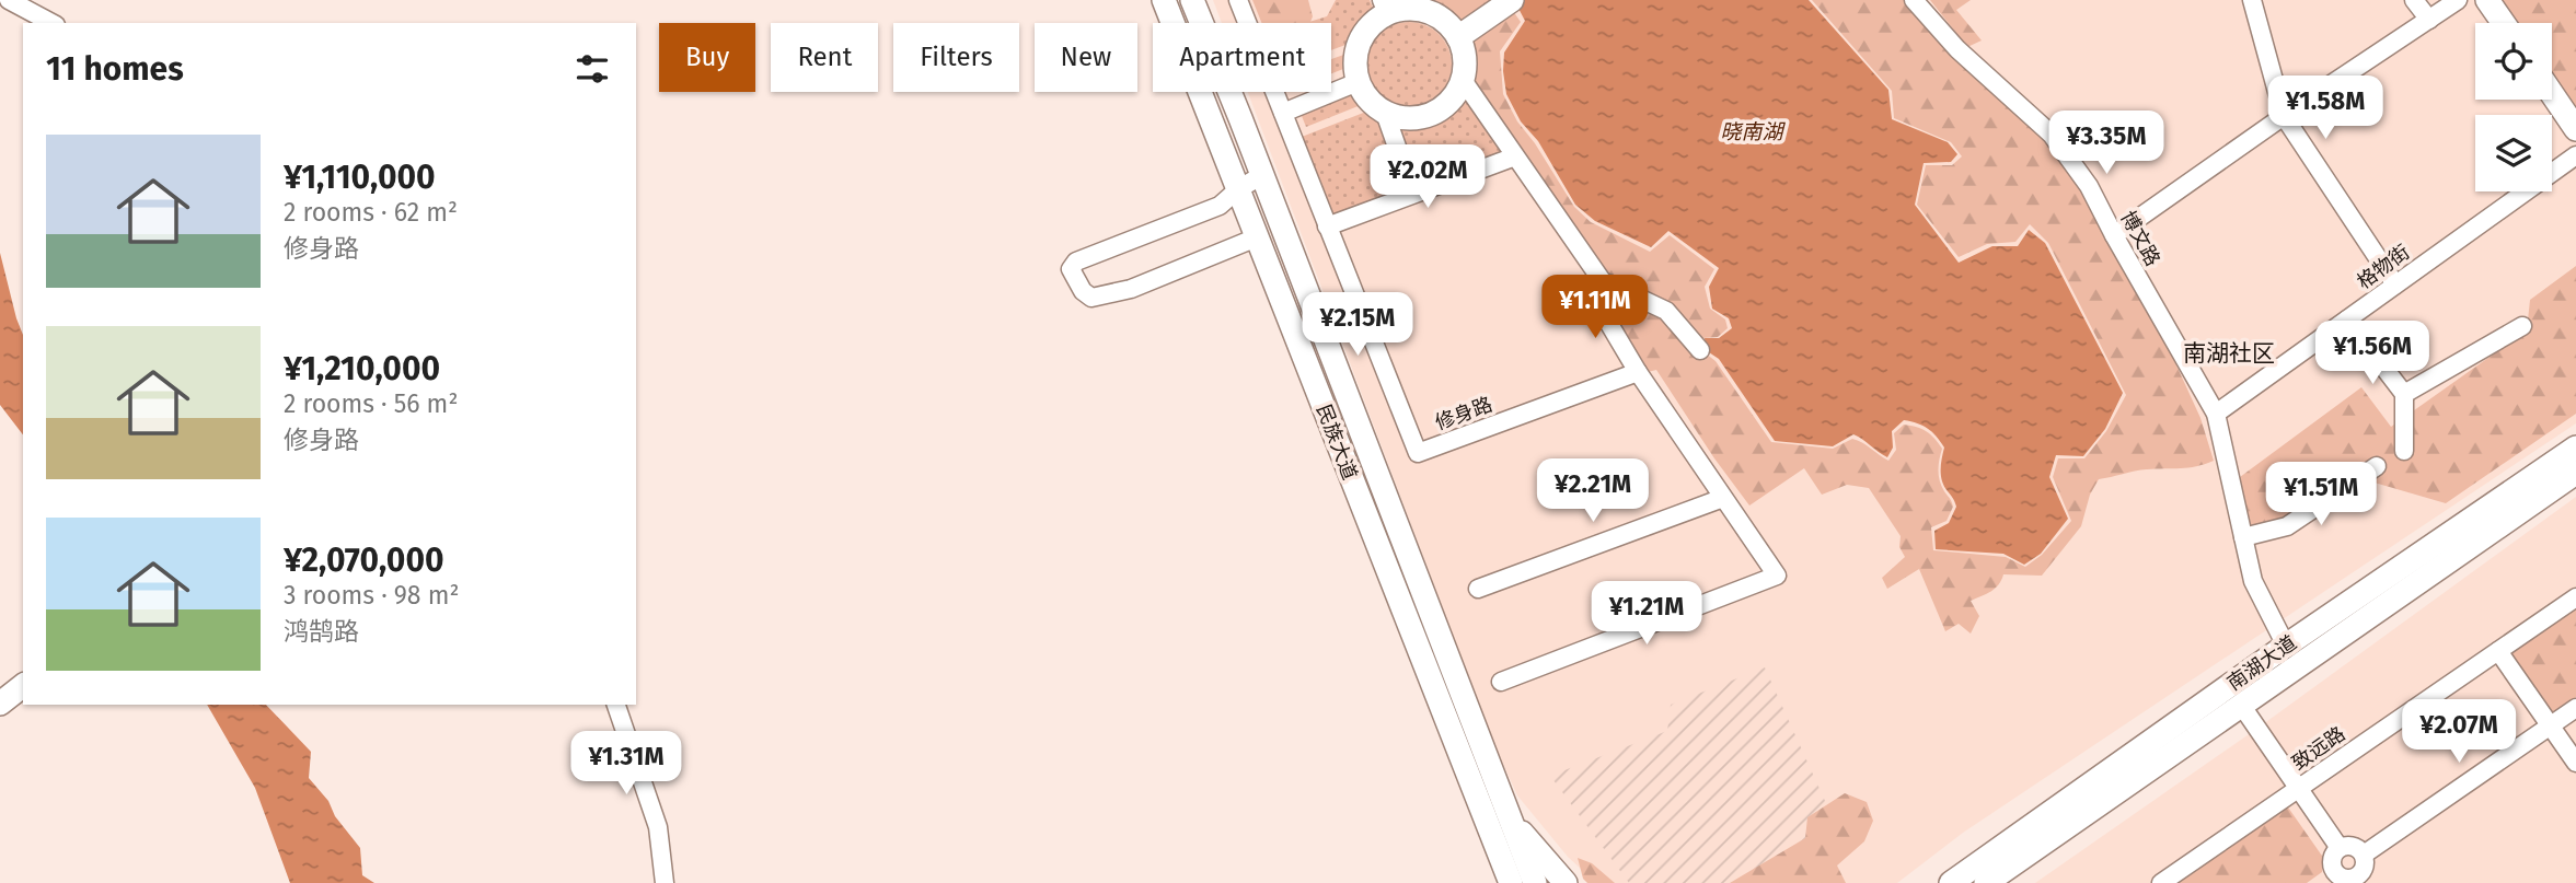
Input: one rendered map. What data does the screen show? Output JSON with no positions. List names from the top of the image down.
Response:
{
  "streets": {
    "main road": ["民族大道", "南湖大道"],
    "street": [
      "博文路",
      "格物街",
      "修身路",
      "致远路"
    ]
  },
  "crossings": [
    ["博文路", "格物街"],
    ["博文路", "南湖大道"]
  ],
  "districts": ["南湖社区"],
  "water": ["晓南湖"],
  "page": {
    "chip": [
      "Buy",
      "Rent",
      "Filters",
      "New",
      "Apartment"
    ],
    "heading": "11 homes",
    "price": [
      "¥1.58M",
      "¥3.35M",
      "¥2.02M",
      "¥1.11M",
      "¥2.15M",
      "¥1.56M",
      "¥2.21M",
      "¥1.51M",
      "¥1.21M",
      "¥2.07M",
      "¥1.31M"
    ],
    "list": [
      {
        "name": "¥1,110,000",
        "note": "2 rooms · 62 m² · 修身路"
      },
      {
        "name": "¥1,210,000",
        "note": "2 rooms · 56 m² · 修身路"
      },
      {
        "name": "¥2,070,000",
        "note": "3 rooms · 98 m² · 鸿鹄路"
      }
    ]
  }
}
